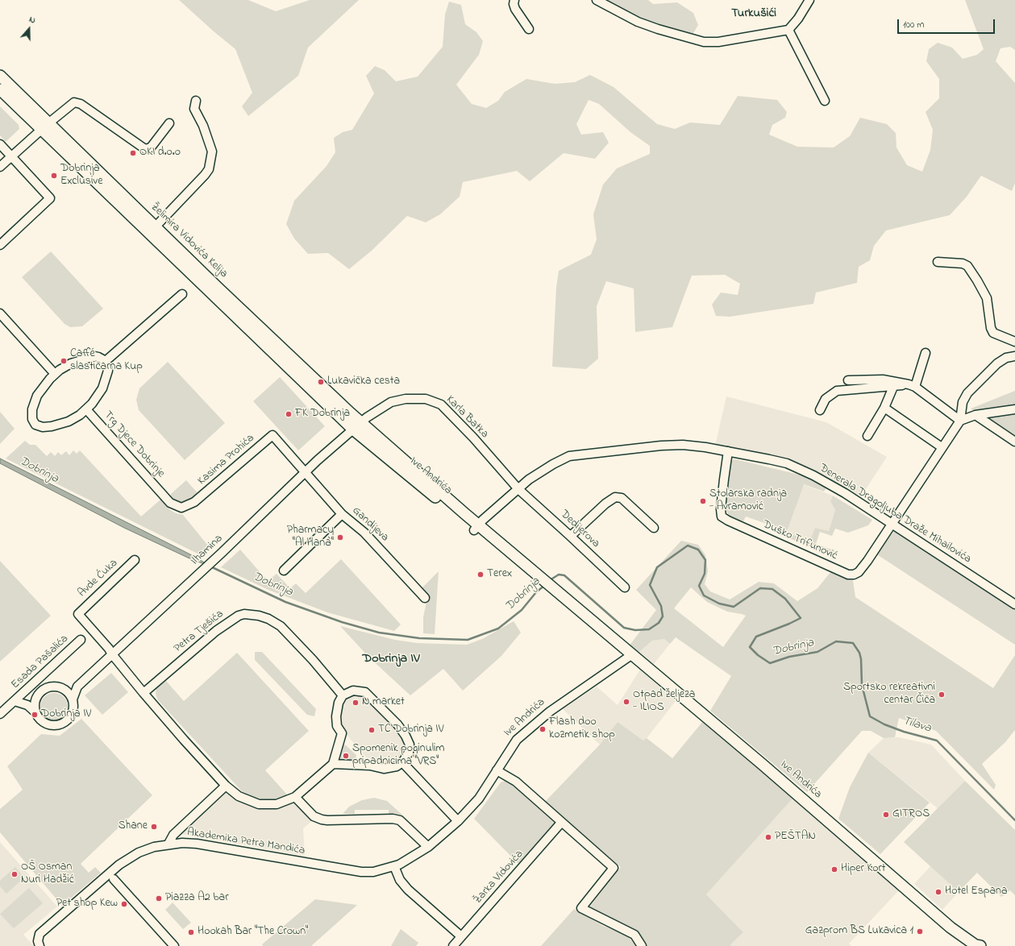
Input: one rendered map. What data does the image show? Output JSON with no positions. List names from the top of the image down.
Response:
{
  "streets": {
    "main road": ["Želimira Vidovića Kelija", "Ive Andrića"],
    "street": [
      "Karla Batka",
      "Trg Djece Dobrinje",
      "Kasima Prohića",
      "Đenerala Dragoljuba Draže Mihailovića",
      "Gandijeva",
      "Dedijerova",
      "Duško Trifunović",
      "Ilhamina",
      "Avde Ćuka",
      "Petra Tješića",
      "Esada Pašalića",
      "Akademika Petra Mandića",
      "Žarka Vidovića"
    ]
  },
  "crossings": [
    ["Želimira Vidovića Kelija", "Karla Batka"],
    ["Želimira Vidovića Kelija", "Ive Andrića"],
    ["Želimira Vidovića Kelija", "Ilhamina"],
    ["Karla Batka", "Ive Andrića"],
    ["Karla Batka", "Đenerala Dragoljuba Draže Mihailovića"],
    ["Karla Batka", "Dedijerova"],
    ["Karla Batka", "Ilhamina"],
    ["Trg Djece Dobrinje", "Kasima Prohića"],
    ["Kasima Prohića", "Ilhamina"],
    ["Ive Andrića", "Đenerala Dragoljuba Draže Mihailovića"],
    ["Ive Andrića", "Ilhamina"],
    ["Ive Andrića", "Akademika Petra Mandića"],
    ["Đenerala Dragoljuba Draže Mihailovića", "Dedijerova"],
    ["Đenerala Dragoljuba Draže Mihailovića", "Duško Trifunović"],
    ["Ilhamina", "Avde Ćuka"]
  ],
  "districts": ["Turkušići", "Dobrinja IV"],
  "water": ["Dobrinja", "Tilava"],
  "places": [
    "OKI d.o.o",
    "Dobrinja Exclusive",
    "Caffé slastičarna Kup",
    "Lukavička cesta",
    "FK Dobrinja",
    "Stolarska radnja - Avramović",
    "Pharmacy \"Al Hana\"",
    "Terex",
    "Sportsko rekreativni centar Čiča",
    "Otpad željeza - ILIOS",
    "N market",
    "Dobrinja IV",
    "Flash doo kozmetik shop",
    "TC Dobrinja IV",
    "Spomenik poginulim pripadnicima \"VRS\"",
    "GITROS",
    "Shane",
    "PEŠTAN",
    "Hiper Kort",
    "OŠ Osman Nuri Hadžić",
    "Hotel Espana",
    "Piazza A2 bar",
    "Pet shop Kew",
    "Gazprom BS Lukavica 1",
    "Hookah Bar \"The Crown\""
  ],
  "scale_bar": "100 m",
  "north": "top"
}
